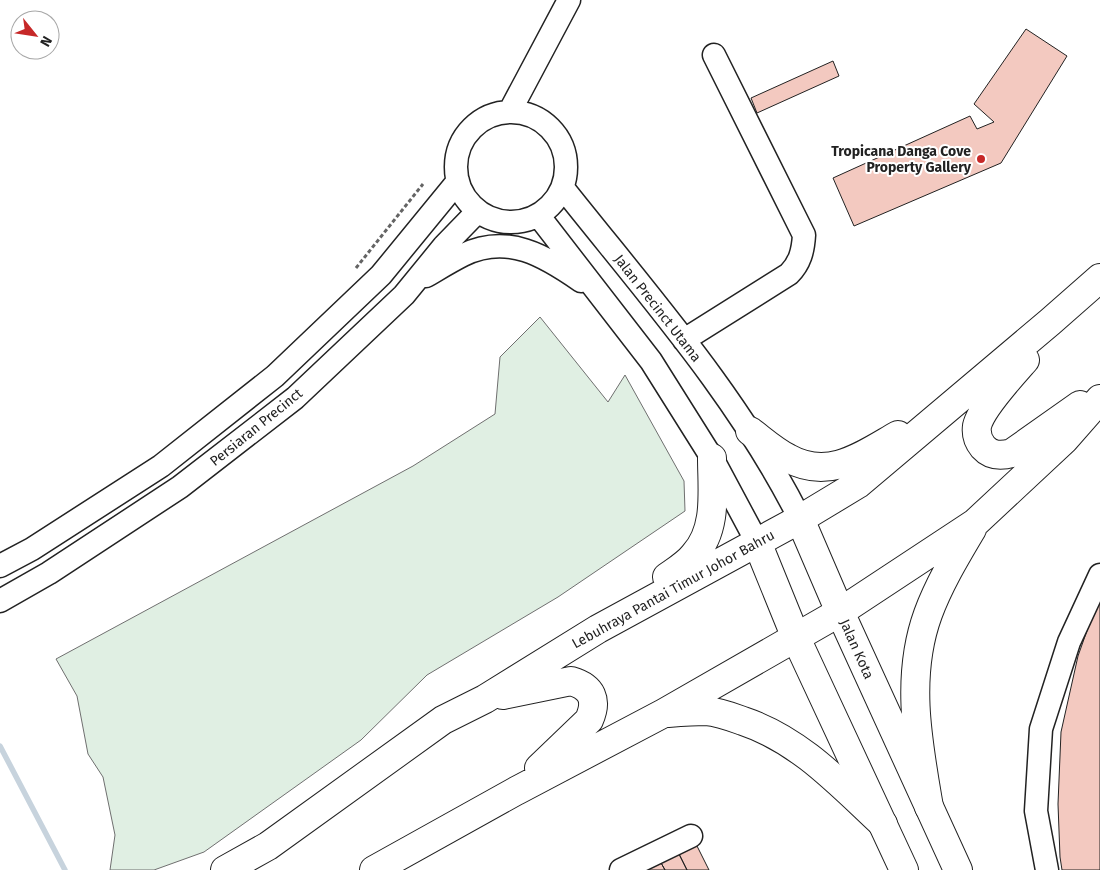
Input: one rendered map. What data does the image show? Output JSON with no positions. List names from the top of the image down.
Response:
{
  "streets": {
    "main road": ["Lebuhraya Pantai Timur Johor Bahru", "Jalan Kota"],
    "street": ["Jalan Precinct Utama", "Persiaran Precinct"]
  },
  "crossings": [
    ["Jalan Precinct Utama", "Persiaran Precinct"],
    ["Jalan Precinct Utama", "Jalan Kota"],
    ["Lebuhraya Pantai Timur Johor Bahru", "Jalan Kota"]
  ],
  "places": ["Tropicana Danga Cove Property Gallery"],
  "north": "bottom right"
}
